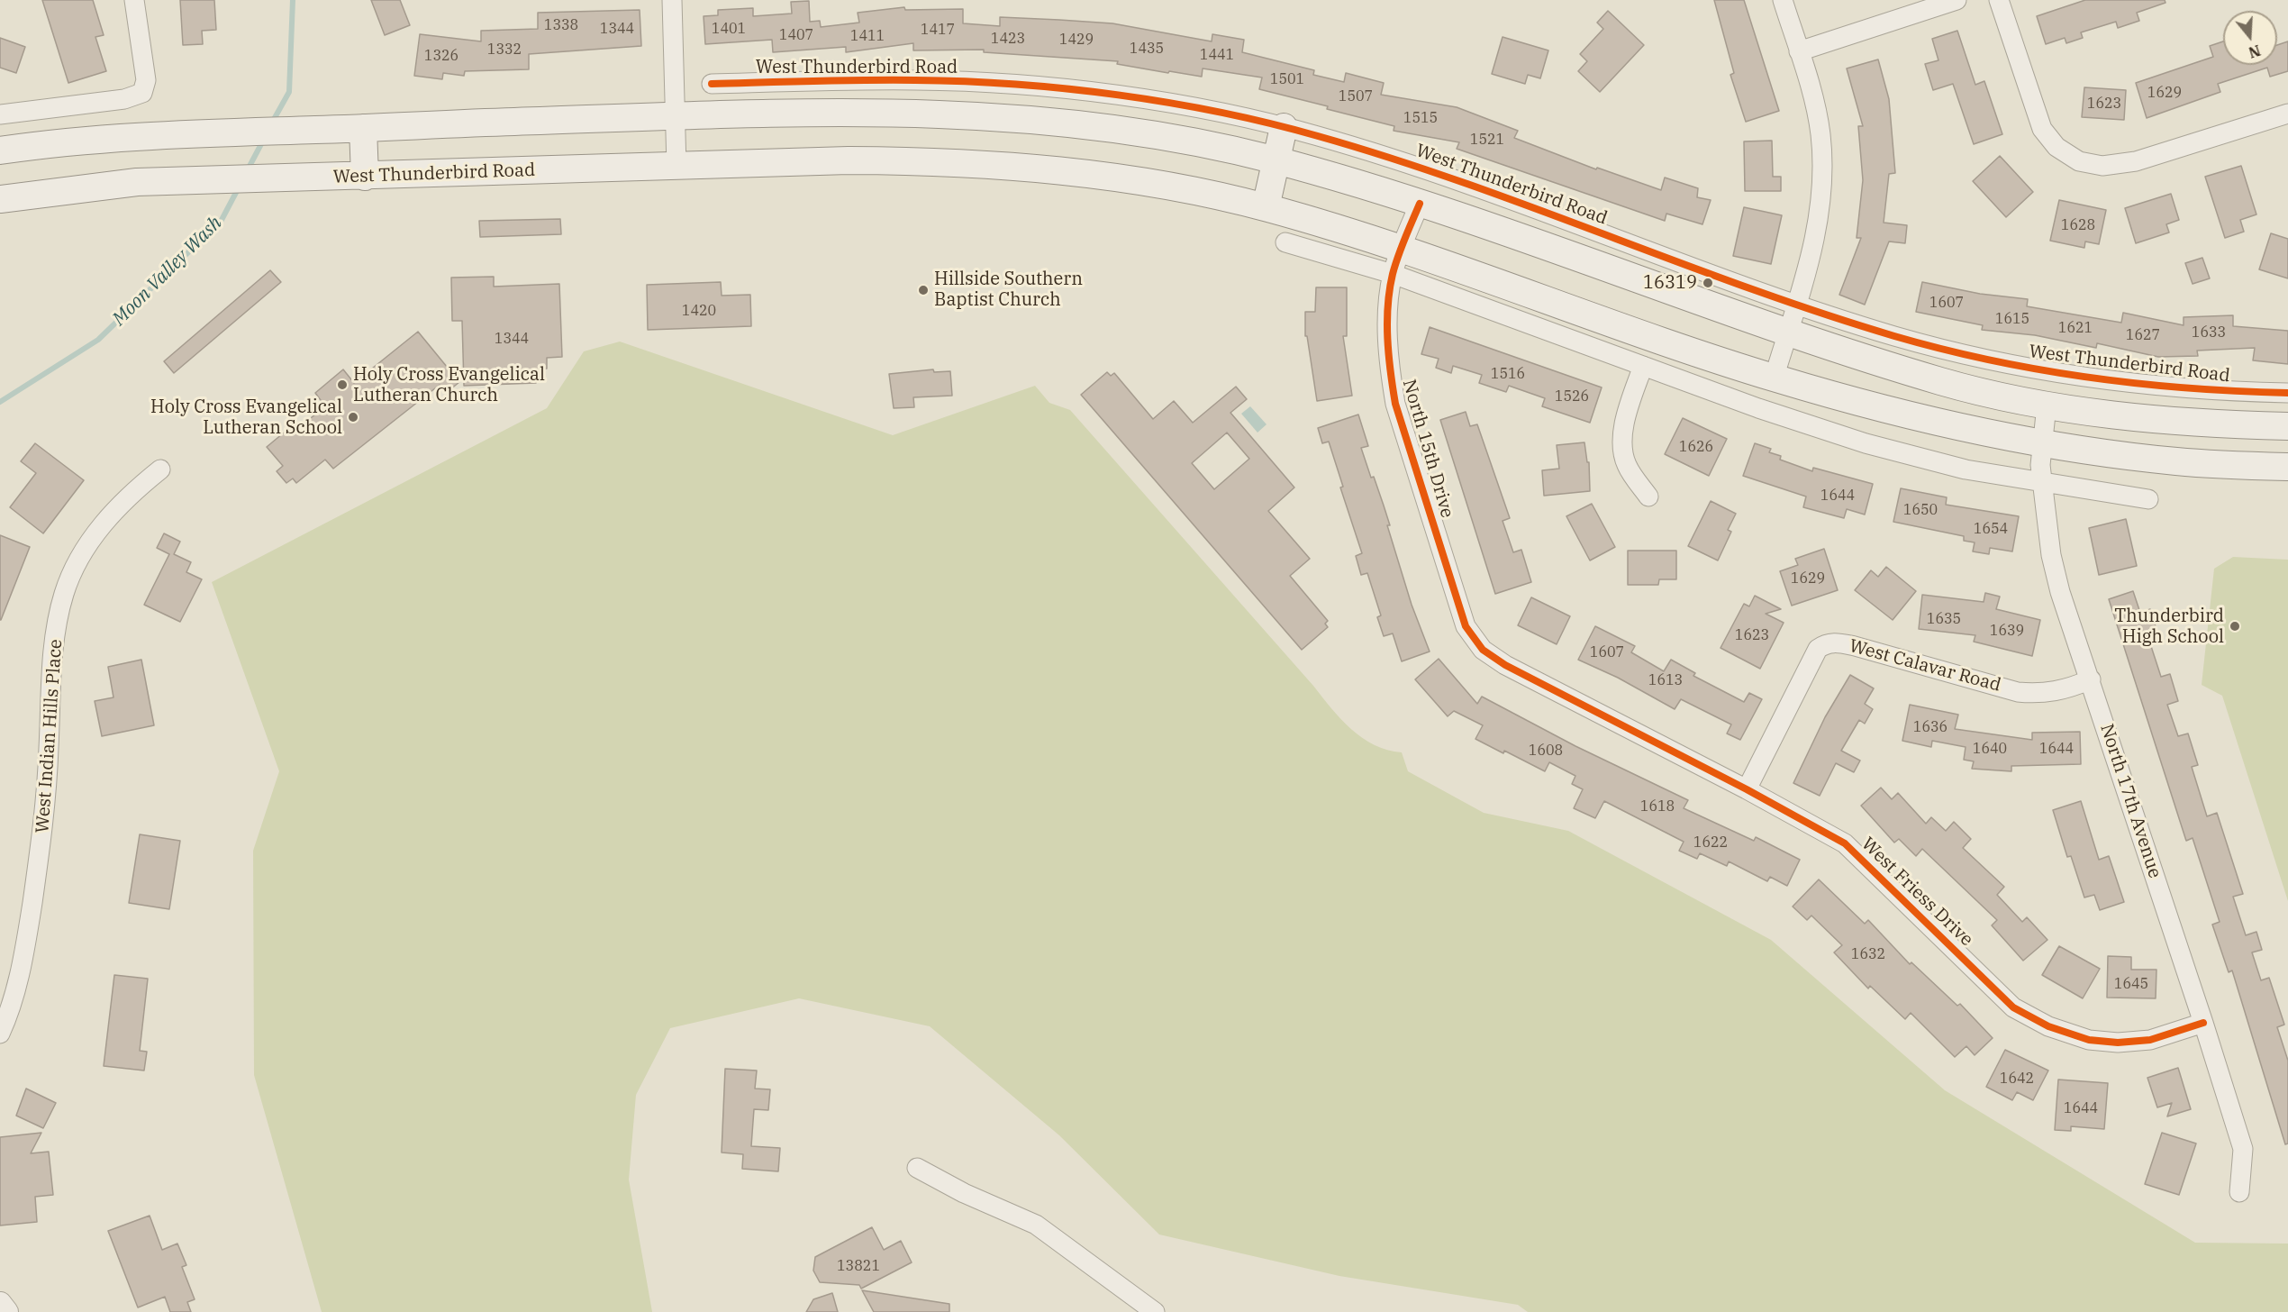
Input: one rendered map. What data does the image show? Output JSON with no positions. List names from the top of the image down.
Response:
{
  "streets": {
    "main road": ["West Thunderbird Road"],
    "street": [
      "North 15th Drive",
      "West Calavar Road",
      "West Indian Hills Place",
      "North 17th Avenue",
      "West Friess Drive"
    ]
  },
  "crossings": [
    ["West Thunderbird Road", "North 15th Drive"],
    ["West Thunderbird Road", "North 17th Avenue"],
    ["North 15th Drive", "West Friess Drive"],
    ["West Calavar Road", "North 17th Avenue"],
    ["West Calavar Road", "West Friess Drive"],
    ["North 17th Avenue", "West Friess Drive"]
  ],
  "water": ["Moon Valley Wash"],
  "places": [
    "16319",
    "Hillside Southern Baptist Church",
    "Holy Cross Evangelical Lutheran Church",
    "Holy Cross Evangelical Lutheran School",
    "Thunderbird High School"
  ],
  "house_numbers": [
    "1338",
    "1344",
    "1401",
    "1417",
    "1407",
    "1411",
    "1423",
    "1429",
    "1435",
    "1332",
    "1441",
    "1326",
    "1501",
    "1629",
    "1507",
    "1623",
    "1515",
    "1521",
    "1628",
    "1607",
    "1420",
    "1615",
    "1621",
    "1633",
    "1627",
    "1344",
    "1516",
    "1526",
    "1626",
    "1644",
    "1650",
    "1654",
    "1629",
    "1635",
    "1639",
    "1623",
    "1607",
    "1613",
    "1636",
    "1640",
    "1644",
    "1608",
    "1618",
    "1622",
    "1632",
    "1645",
    "1642",
    "1644",
    "13821"
  ],
  "north": "bottom"
}
